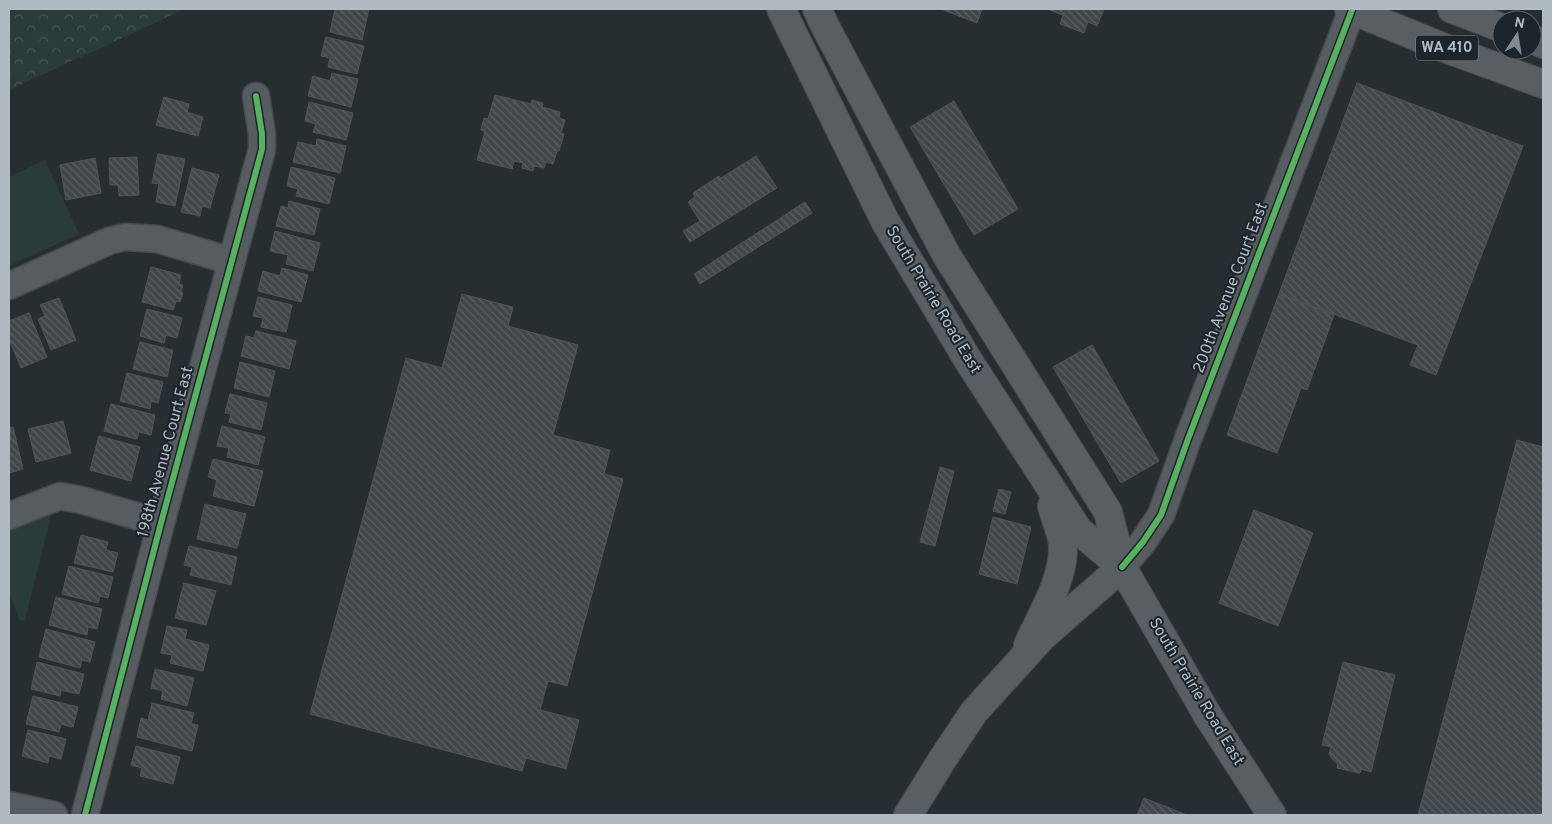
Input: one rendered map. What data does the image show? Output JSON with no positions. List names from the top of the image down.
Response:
{
  "streets": {
    "main road": ["WA 410", "200th Avenue Court East", "South Prairie Road East"],
    "street": ["198th Avenue Court East"]
  },
  "crossings": [
    ["WA 410", "200th Avenue Court East"],
    ["200th Avenue Court East", "South Prairie Road East"]
  ],
  "north": "top"
}
